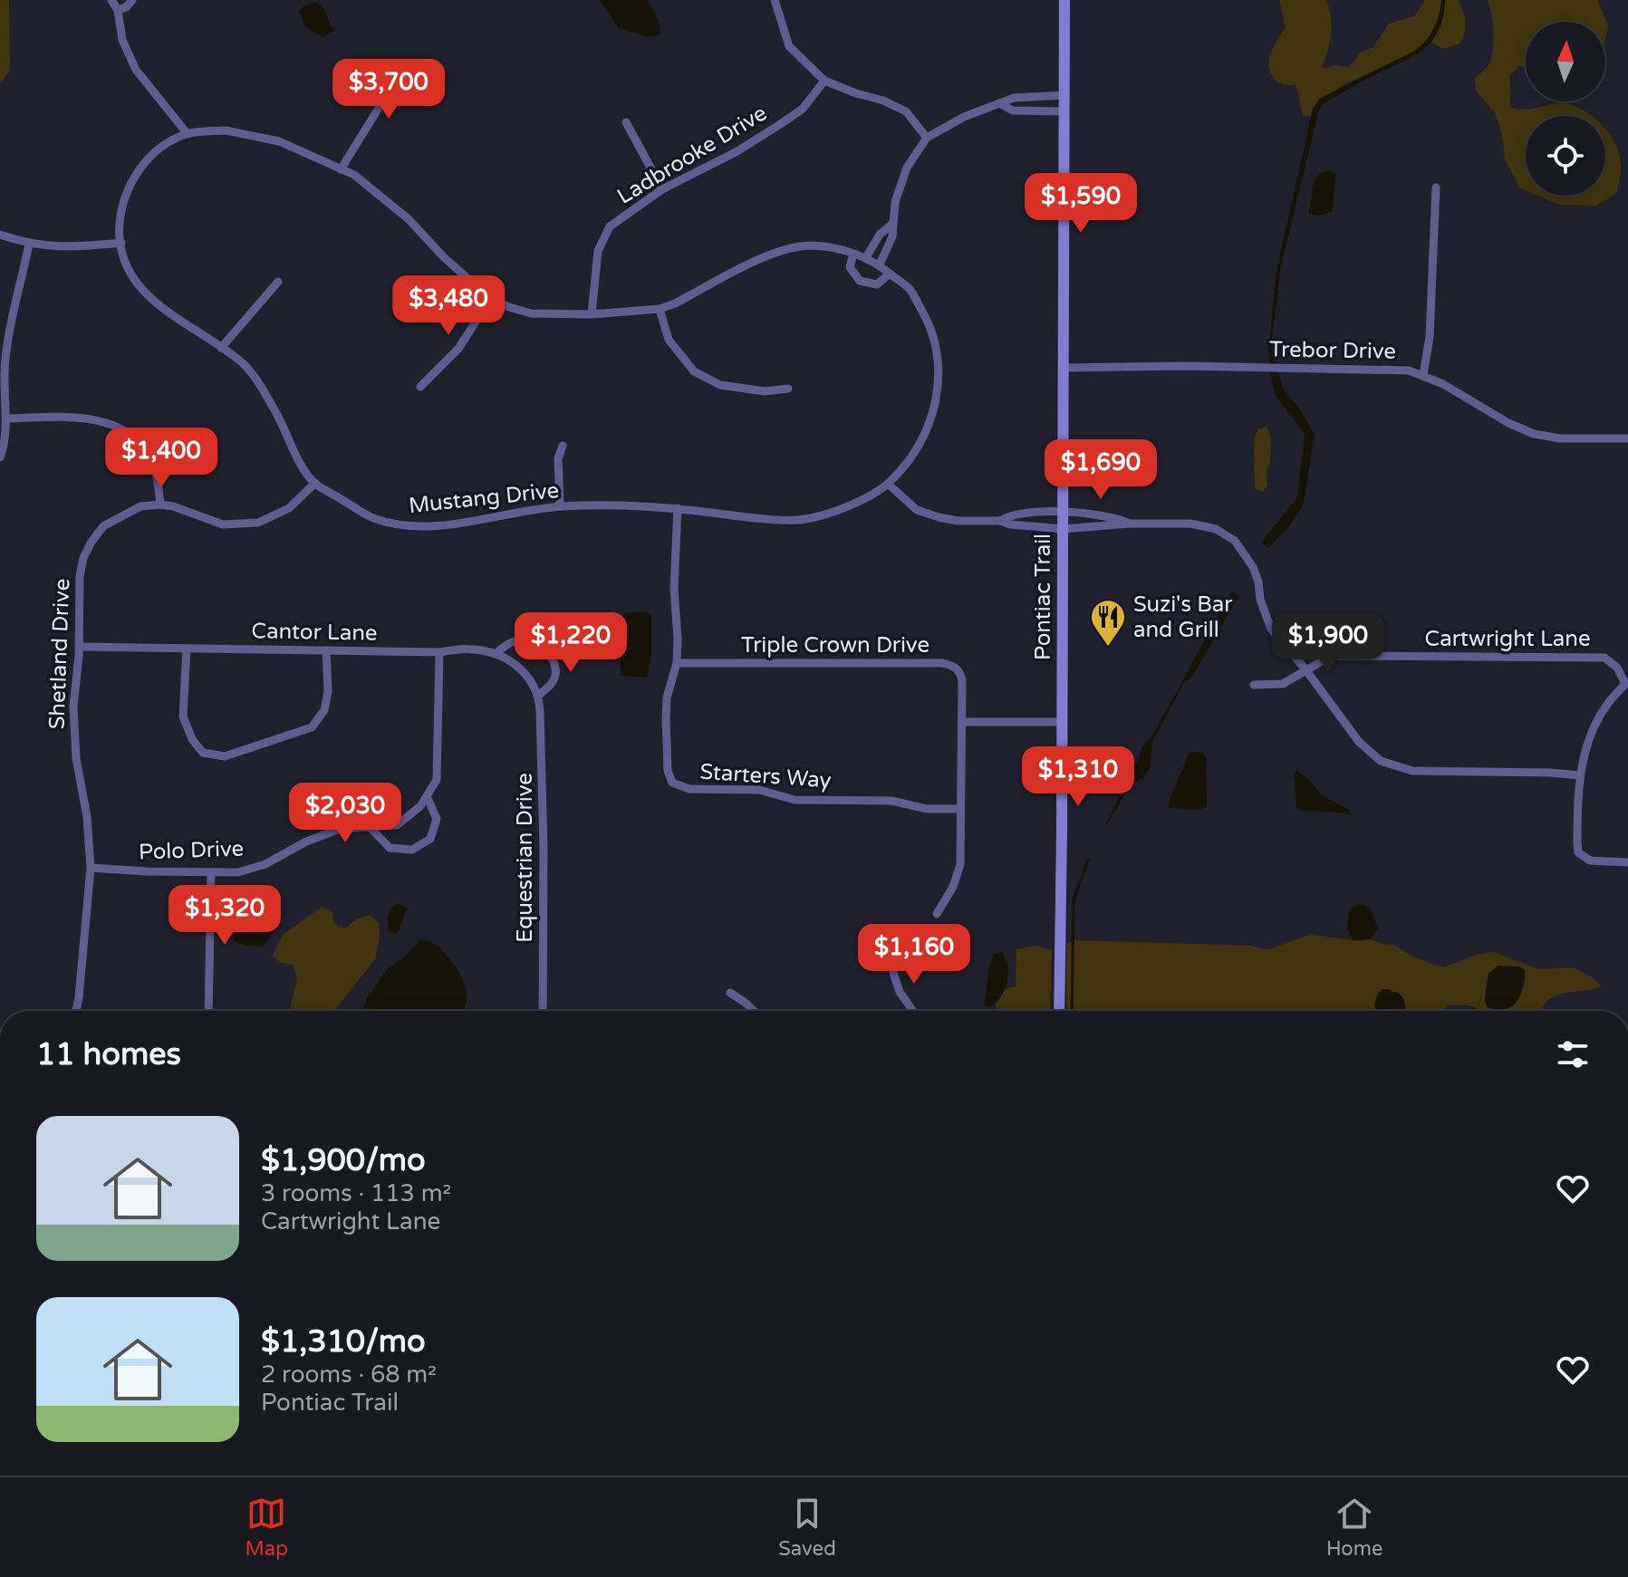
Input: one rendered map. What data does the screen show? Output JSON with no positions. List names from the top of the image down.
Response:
{
  "streets": {
    "main road": ["Pontiac Trail"],
    "street": [
      "Ladbrooke Drive",
      "Trebor Drive",
      "Mustang Drive",
      "Cantor Lane",
      "Cartwright Lane",
      "Triple Crown Drive",
      "Shetland Drive",
      "Starters Way",
      "Polo Drive",
      "Equestrian Drive"
    ]
  },
  "crossings": [
    ["Ladbrooke Drive", "Mustang Drive"],
    ["Trebor Drive", "Pontiac Trail"],
    ["Mustang Drive", "Starters Way"],
    ["Cantor Lane", "Shetland Drive"],
    ["Cantor Lane", "Polo Drive"],
    ["Cantor Lane", "Equestrian Drive"],
    ["Triple Crown Drive", "Starters Way"],
    ["Shetland Drive", "Polo Drive"]
  ],
  "places": {
    "restaurant": ["Suzi's Bar and Grill"]
  },
  "north": "top",
  "page": {
    "price": [
      "$3,700",
      "$1,590",
      "$3,480",
      "$1,400",
      "$1,690",
      "$1,220",
      "$1,900",
      "$1,310",
      "$2,030",
      "$1,320",
      "$1,160"
    ],
    "heading": "11 homes",
    "list": [
      {
        "name": "$1,900/mo",
        "note": "3 rooms · 113 m² · Cartwright Lane"
      },
      {
        "name": "$1,310/mo",
        "note": "2 rooms · 68 m² · Pontiac Trail"
      }
    ],
    "tabs": ["Map", "Saved", "Home"]
  }
}
